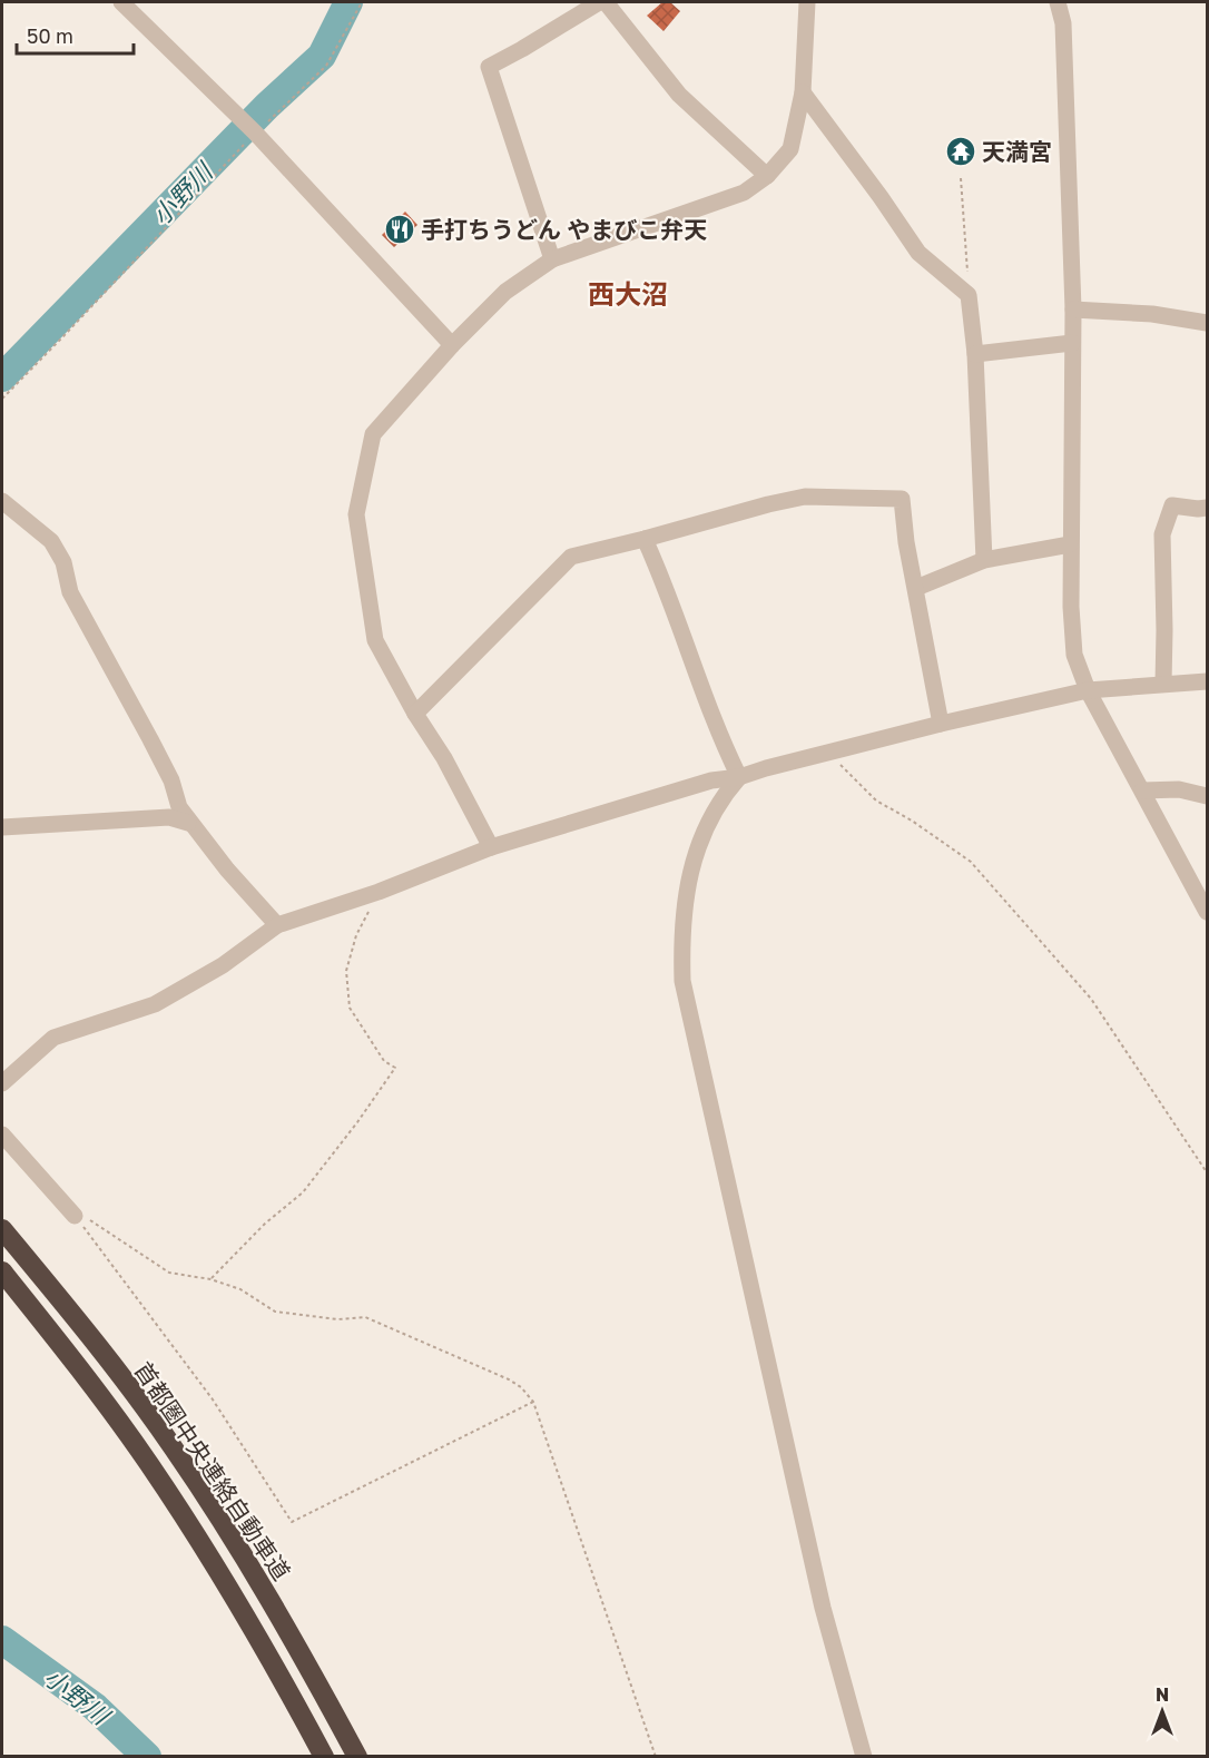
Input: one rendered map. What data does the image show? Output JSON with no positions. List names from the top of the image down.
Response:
{
  "streets": {
    "highway": ["首都圏中央連絡自動車道"]
  },
  "districts": ["西大沼"],
  "water": ["小野川"],
  "places": {
    "temple": ["天満宮"],
    "restaurant": ["手打ちうどん やまびこ弁天"]
  },
  "scale_bar": "50 m",
  "north": "top"
}
